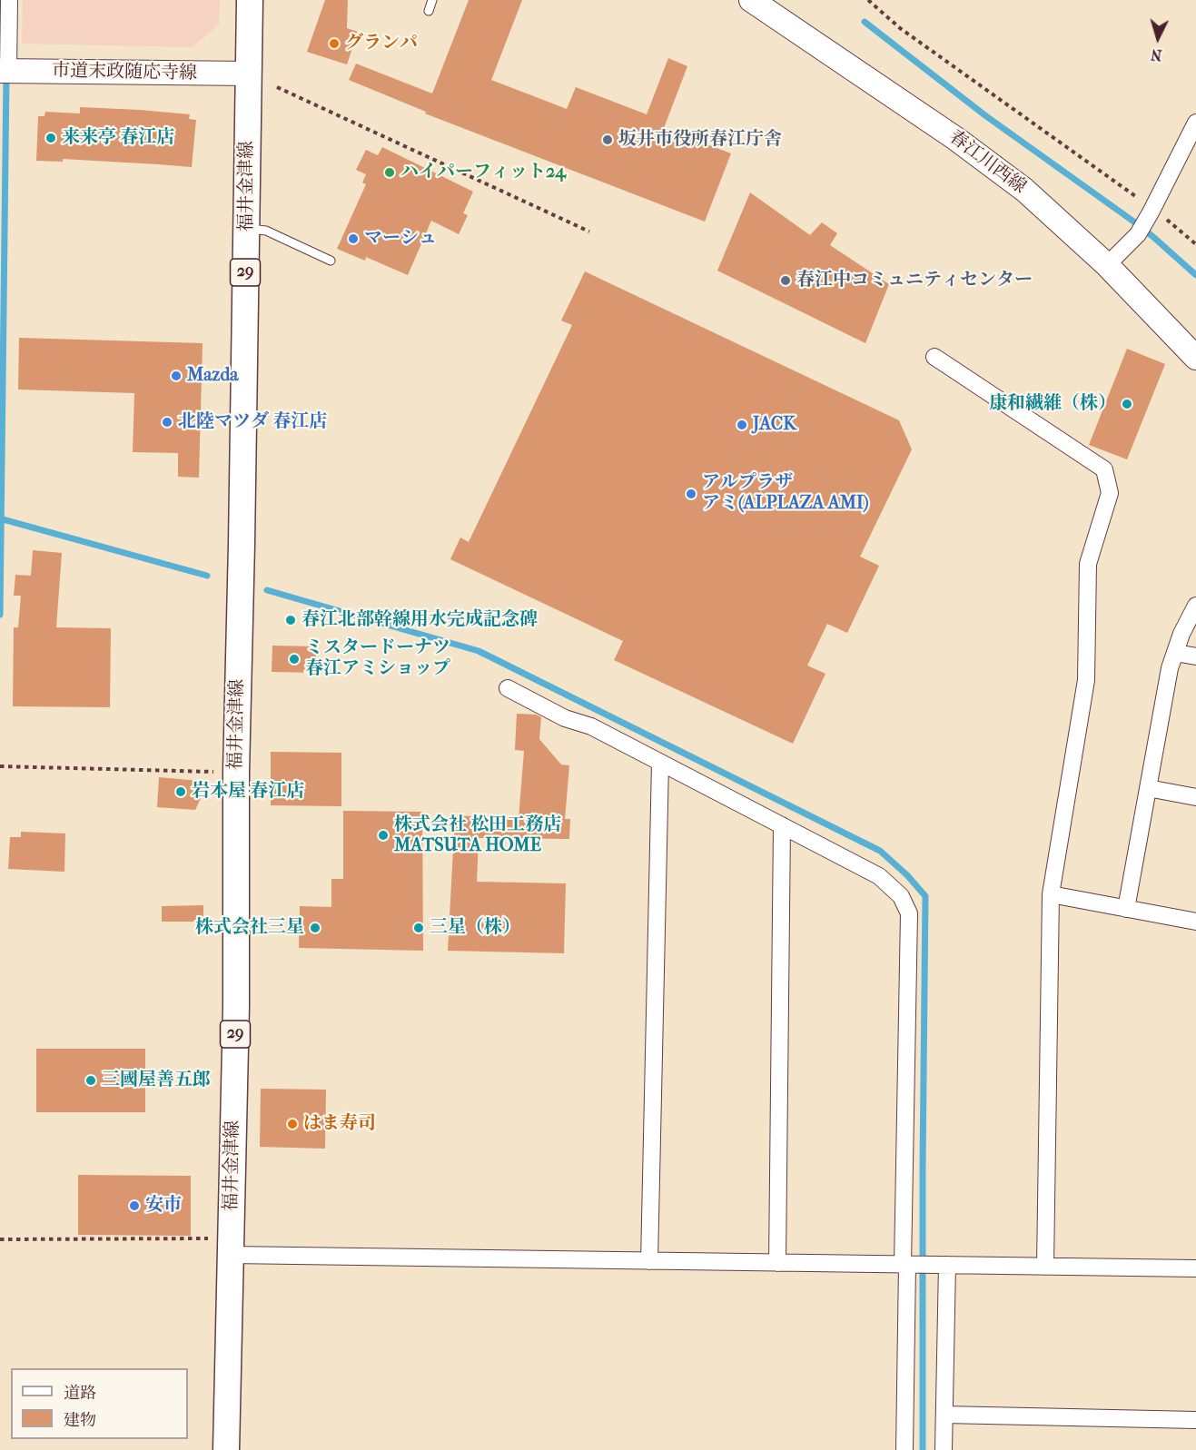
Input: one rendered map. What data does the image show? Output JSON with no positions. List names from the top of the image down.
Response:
{
  "streets": {
    "main road": [
      "市道末政随応寺線",
      "春江川西線",
      "福井金津線",
      "29"
    ]
  },
  "crossings": [
    ["市道末政随応寺線", "福井金津線"]
  ],
  "places": [
    "グランパ",
    "来来亭 春江店",
    "坂井市役所春江庁舎",
    "ハイパーフィット24",
    "マーシュ",
    "春江中コミュニティセンター",
    "Mazda",
    "康和繊維（株）",
    "北陸マツダ 春江店",
    "JACK",
    "アルプラザ アミ(ALPLAZA AMI)",
    "春江北部幹線用水完成記念碑",
    "ミスタードーナツ 春江アミショップ",
    "岩本屋 春江店",
    "株式会社 松田工務店 MATSUTA HOME",
    "株式会社三星",
    "三星（株）",
    "三國屋善五郎",
    "はま寿司",
    "安市"
  ],
  "legend": ["道路", "建物"],
  "north": "bottom"
}
